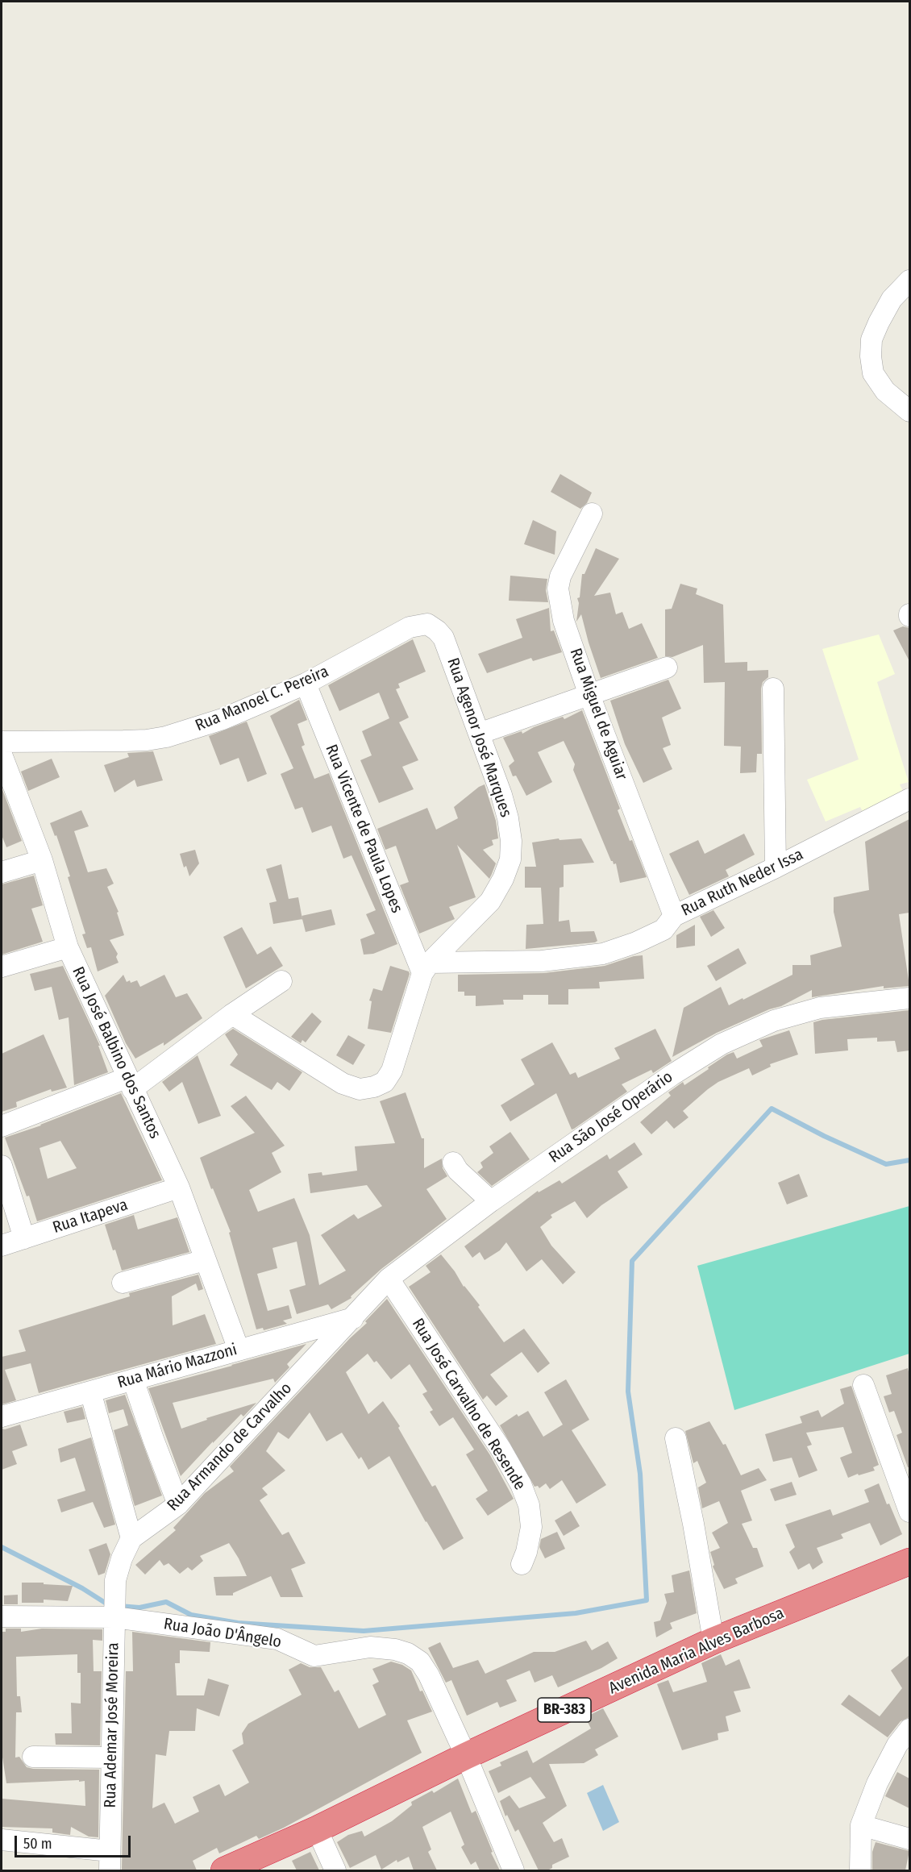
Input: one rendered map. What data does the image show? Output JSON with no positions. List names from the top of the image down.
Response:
{
  "streets": {
    "highway": ["Avenida Maria Alves Barbosa", "BR-383"],
    "street": [
      "Rua Manoel C. Pereira",
      "Rua Miguel de Aguiar",
      "Rua Agenor José Marques",
      "Rua Vicente de Paula Lopes",
      "Rua Ruth Neder Issa",
      "Rua José Balbino dos Santos",
      "Rua São José Operário",
      "Rua Itapeva",
      "Rua Mário Mazzoni",
      "Rua José Carvalho de Resende",
      "Rua Armando de Carvalho",
      "Rua João D'Ângelo",
      "Rua Ademar José Moreira"
    ]
  },
  "crossings": [
    ["Rua Manoel C. Pereira", "Rua Agenor José Marques"],
    ["Rua Manoel C. Pereira", "Rua Vicente de Paula Lopes"],
    ["Rua Miguel de Aguiar", "Rua Ruth Neder Issa"],
    ["Rua Agenor José Marques", "Rua Vicente de Paula Lopes"],
    ["Rua Agenor José Marques", "Rua Ruth Neder Issa"],
    ["Rua Vicente de Paula Lopes", "Rua Ruth Neder Issa"],
    ["Rua José Balbino dos Santos", "Rua Itapeva"],
    ["Rua José Balbino dos Santos", "Rua Mário Mazzoni"],
    ["Rua São José Operário", "Rua Mário Mazzoni"],
    ["Rua São José Operário", "Rua José Carvalho de Resende"],
    ["Rua São José Operário", "Rua Armando de Carvalho"],
    ["Rua Mário Mazzoni", "Rua Armando de Carvalho"],
    ["Rua Armando de Carvalho", "Rua Ademar José Moreira"],
    ["Rua João D'Ângelo", "Avenida Maria Alves Barbosa"],
    ["Rua João D'Ângelo", "Rua Ademar José Moreira"]
  ],
  "scale_bar": "50 m"
}
